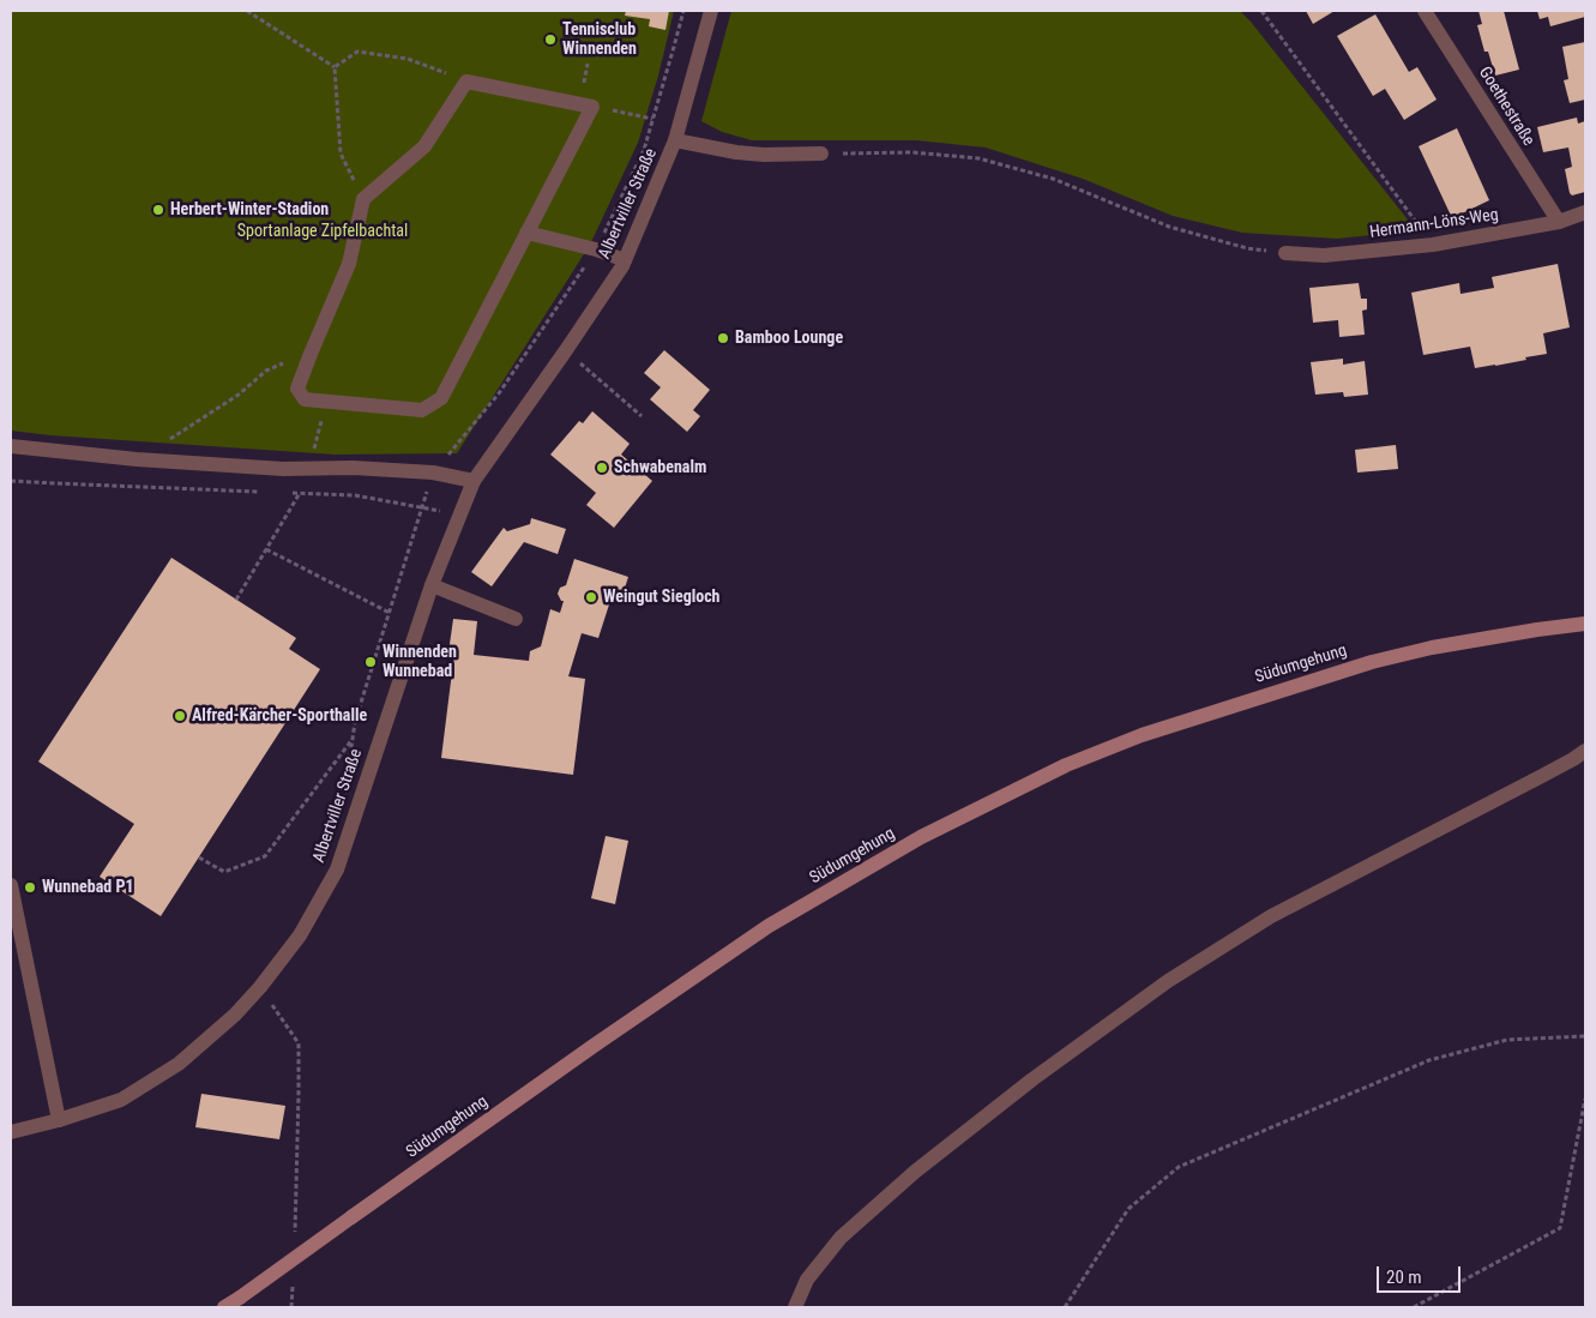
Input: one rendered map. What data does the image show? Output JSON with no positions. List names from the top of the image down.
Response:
{
  "streets": {
    "main road": ["Südumgehung"],
    "street": ["Goethestraße", "Albertviller Straße", "Hermann-Löns-Weg"]
  },
  "crossings": [
    ["Goethestraße", "Hermann-Löns-Weg"]
  ],
  "parks": ["Sportanlage Zipfelbachtal"],
  "places": [
    "Tennisclub Winnenden",
    "Herbert-Winter-Stadion",
    "Bamboo Lounge",
    "Schwabenalm",
    "Weingut Siegloch",
    "Winnenden Wunnebad",
    "Alfred-Kärcher-Sporthalle",
    "Wunnebad P1"
  ],
  "scale_bar": "20 m"
}
